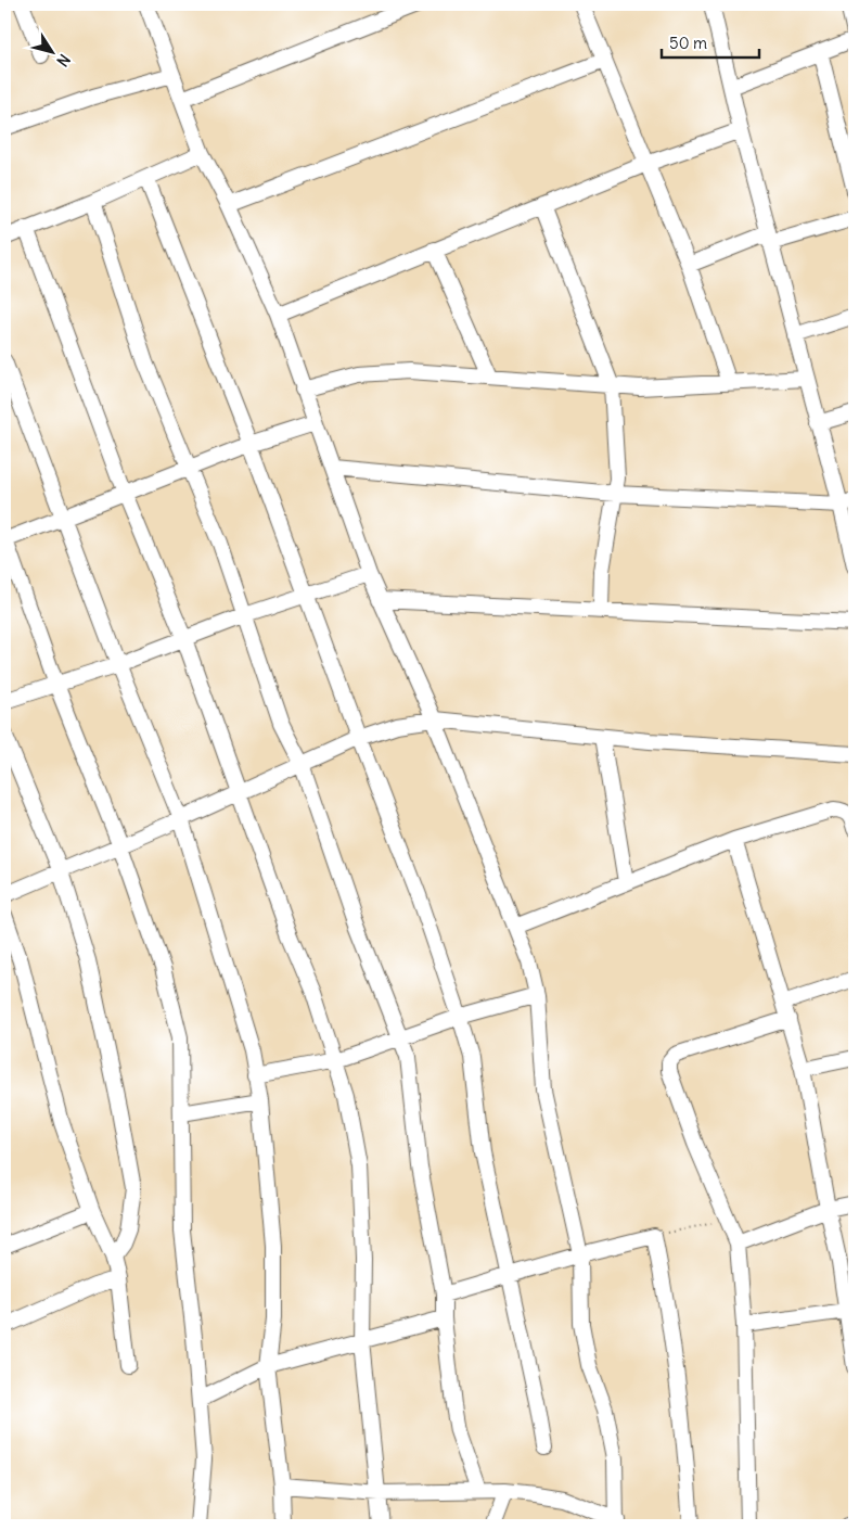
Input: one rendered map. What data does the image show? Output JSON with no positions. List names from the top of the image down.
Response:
{
  "scale_bar": "50 m",
  "north": "bottom right"
}
